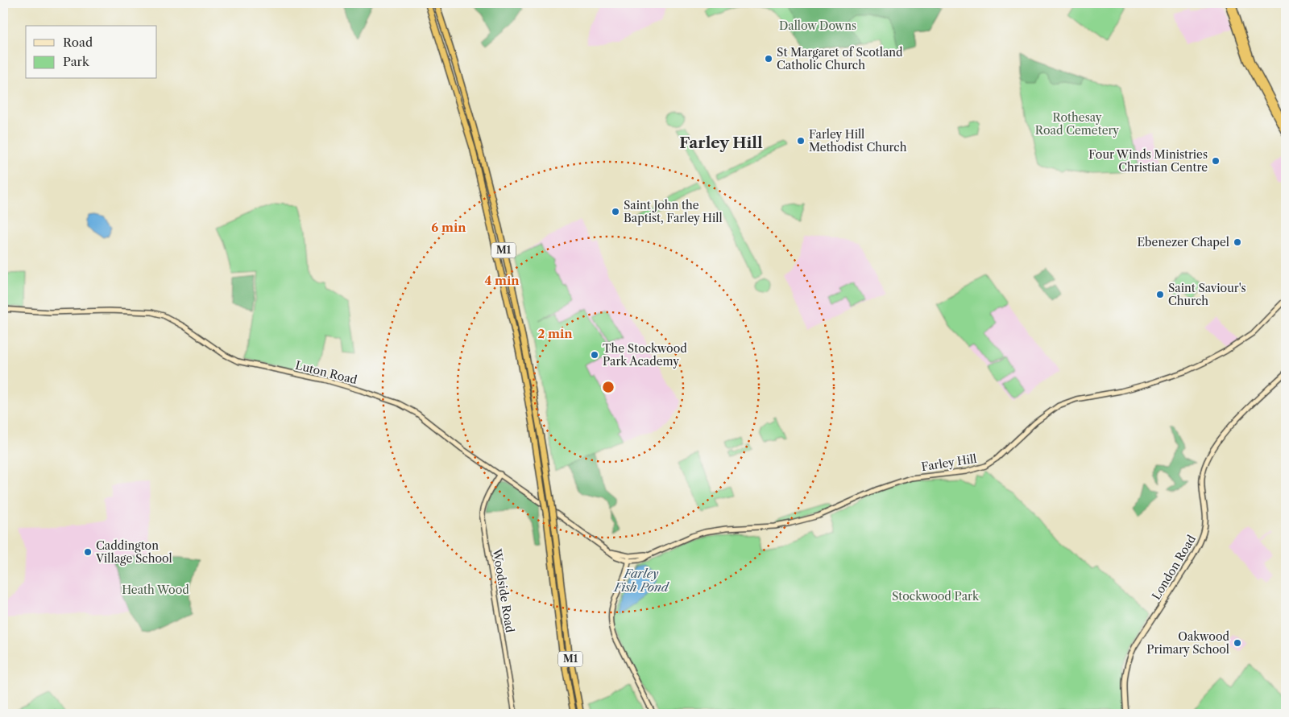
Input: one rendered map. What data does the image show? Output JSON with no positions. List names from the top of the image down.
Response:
{
  "streets": {
    "highway": ["M1"],
    "street": [
      "Luton Road",
      "Farley Hill",
      "London Road",
      "Woodside Road"
    ]
  },
  "crossings": [
    ["Luton Road", "Farley Hill"],
    ["Luton Road", "Woodside Road"]
  ],
  "districts": ["Farley Hill"],
  "water": ["Farley Fish Pond"],
  "parks": [
    "Dallow Downs",
    "Rothesay Road Cemetery",
    "Heath Wood",
    "Stockwood Park"
  ],
  "places": [
    "St Margaret of Scotland Catholic Church",
    "Farley Hill Methodist Church",
    "Four Winds Ministries Christian Centre",
    "Saint John the Baptist, Farley Hill",
    "Ebenezer Chapel",
    "Saint Saviour's Church",
    "The Stockwood Park Academy",
    "Caddington Village School",
    "Oakwood Primary School"
  ],
  "legend": ["Road", "Park"],
  "rings": ["6 min", "4 min", "2 min"]
}
